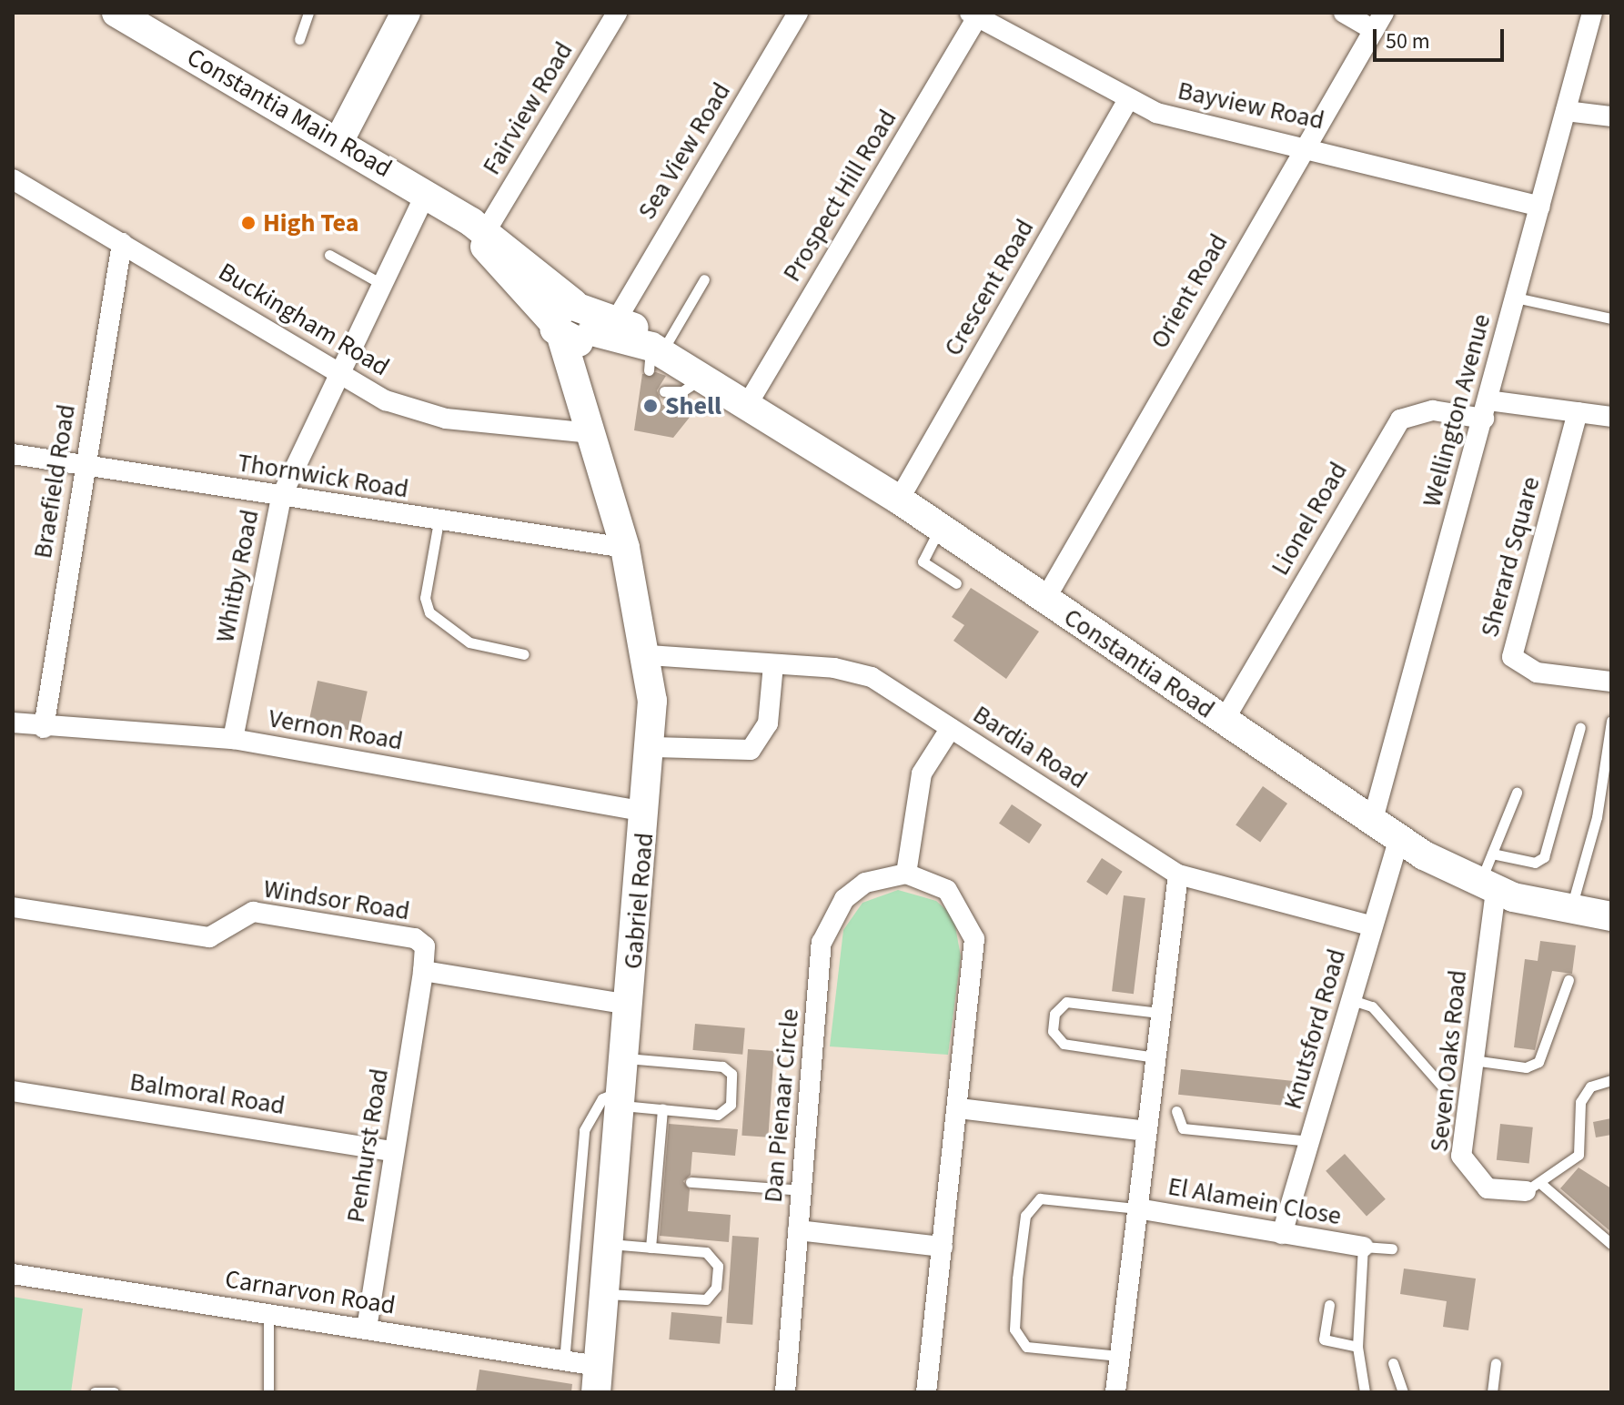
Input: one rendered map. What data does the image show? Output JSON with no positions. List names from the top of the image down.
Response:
{
  "streets": {
    "main road": ["Constantia Main Road", "Constantia Road", "Gabriel Road"],
    "street": [
      "Bayview Road",
      "Fairview Road",
      "Sea View Road",
      "Prospect Hill Road",
      "Crescent Road",
      "Orient Road",
      "Buckingham Road",
      "Wellington Avenue",
      "Thornwick Road",
      "Braefield Road",
      "Lionel Road",
      "Sherard Square",
      "Whitby Road",
      "Vernon Road",
      "Bardia Road",
      "Windsor Road",
      "Knutsford Road",
      "Seven Oaks Road",
      "Balmoral Road",
      "Dan Pienaar Circle",
      "Penhurst Road",
      "El Alamein Close",
      "Carnarvon Road"
    ]
  },
  "crossings": [
    ["Bayview Road", "Prospect Hill Road"],
    ["Bayview Road", "Crescent Road"],
    ["Bayview Road", "Orient Road"],
    ["Bayview Road", "Wellington Avenue"],
    ["Fairview Road", "Constantia Main Road"],
    ["Constantia Main Road", "Sea View Road"],
    ["Constantia Main Road", "Whitby Road"],
    ["Constantia Main Road", "Constantia Road"],
    ["Constantia Main Road", "Gabriel Road"],
    ["Sea View Road", "Constantia Road"],
    ["Sea View Road", "Gabriel Road"],
    ["Prospect Hill Road", "Constantia Road"],
    ["Crescent Road", "Constantia Road"],
    ["Orient Road", "Constantia Road"],
    ["Buckingham Road", "Braefield Road"],
    ["Buckingham Road", "Whitby Road"],
    ["Buckingham Road", "Gabriel Road"],
    ["Wellington Avenue", "Lionel Road"],
    ["Wellington Avenue", "Constantia Road"],
    ["Thornwick Road", "Braefield Road"],
    ["Thornwick Road", "Whitby Road"],
    ["Thornwick Road", "Gabriel Road"],
    ["Braefield Road", "Vernon Road"],
    ["Lionel Road", "Sherard Square"],
    ["Lionel Road", "Constantia Road"],
    ["Whitby Road", "Vernon Road"],
    ["Constantia Road", "Gabriel Road"],
    ["Constantia Road", "Knutsford Road"],
    ["Constantia Road", "Seven Oaks Road"],
    ["Vernon Road", "Gabriel Road"],
    ["Bardia Road", "Gabriel Road"],
    ["Bardia Road", "Knutsford Road"],
    ["Windsor Road", "Penhurst Road"],
    ["Gabriel Road", "Carnarvon Road"],
    ["Knutsford Road", "El Alamein Close"],
    ["Balmoral Road", "Penhurst Road"],
    ["Penhurst Road", "Carnarvon Road"]
  ],
  "places": ["High Tea", "Shell"],
  "scale_bar": "50 m"
}
